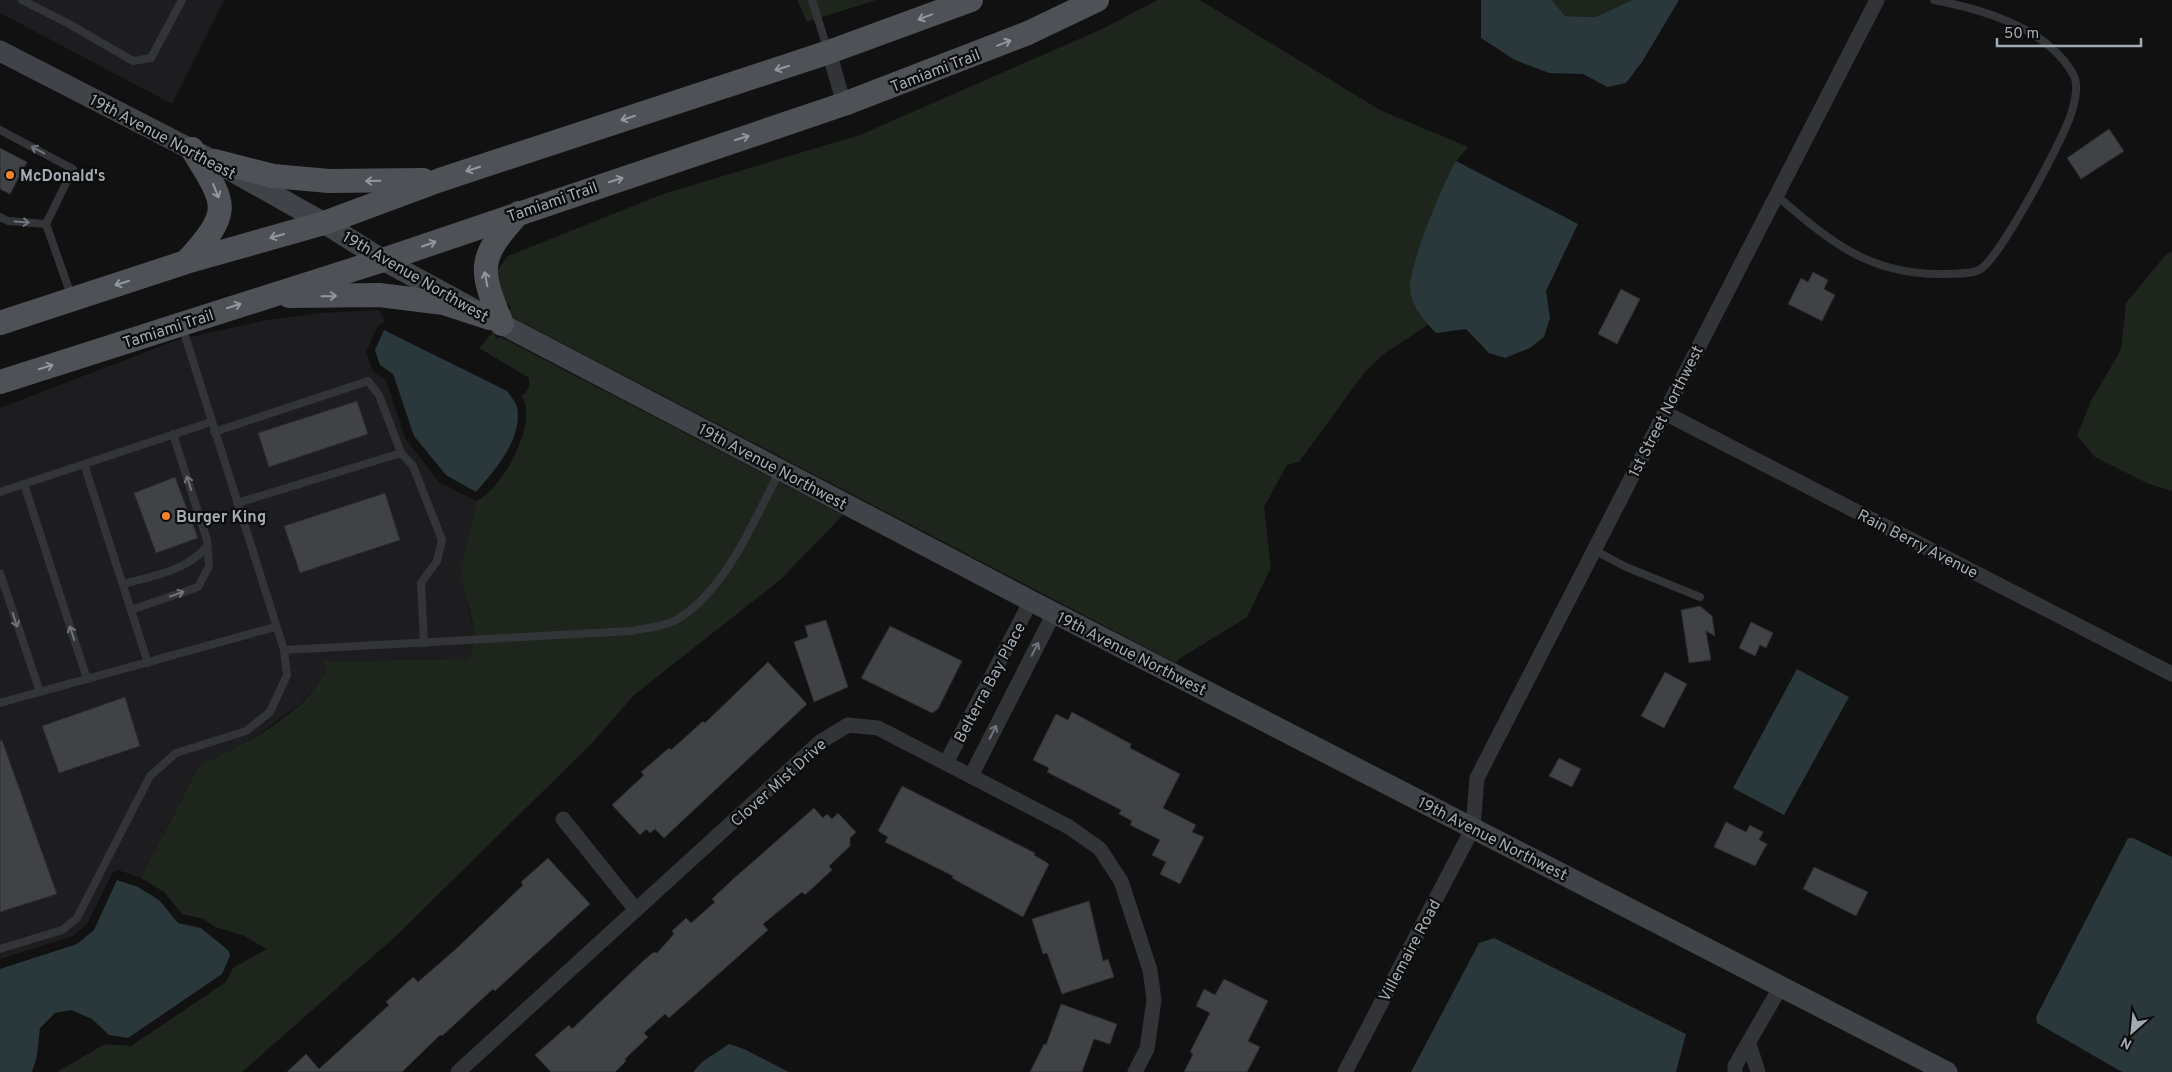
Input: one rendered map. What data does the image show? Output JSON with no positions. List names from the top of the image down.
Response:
{
  "streets": {
    "main road": ["Tamiami Trail"],
    "street": [
      "19th Avenue Northeast",
      "19th Avenue Northwest",
      "1st Street Northwest",
      "Rain Berry Avenue",
      "Belterra Bay Place",
      "Clover Mist Drive",
      "Villemaire Road"
    ]
  },
  "crossings": [
    ["Tamiami Trail", "19th Avenue Northwest"],
    ["19th Avenue Northeast", "19th Avenue Northwest"],
    ["19th Avenue Northwest", "1st Street Northwest"],
    ["19th Avenue Northwest", "Belterra Bay Place"],
    ["19th Avenue Northwest", "Villemaire Road"],
    ["1st Street Northwest", "Rain Berry Avenue"],
    ["1st Street Northwest", "Villemaire Road"],
    ["Belterra Bay Place", "Clover Mist Drive"]
  ],
  "places": ["McDonald's", "Burger King"],
  "scale_bar": "50 m",
  "north": "bottom left"
}
